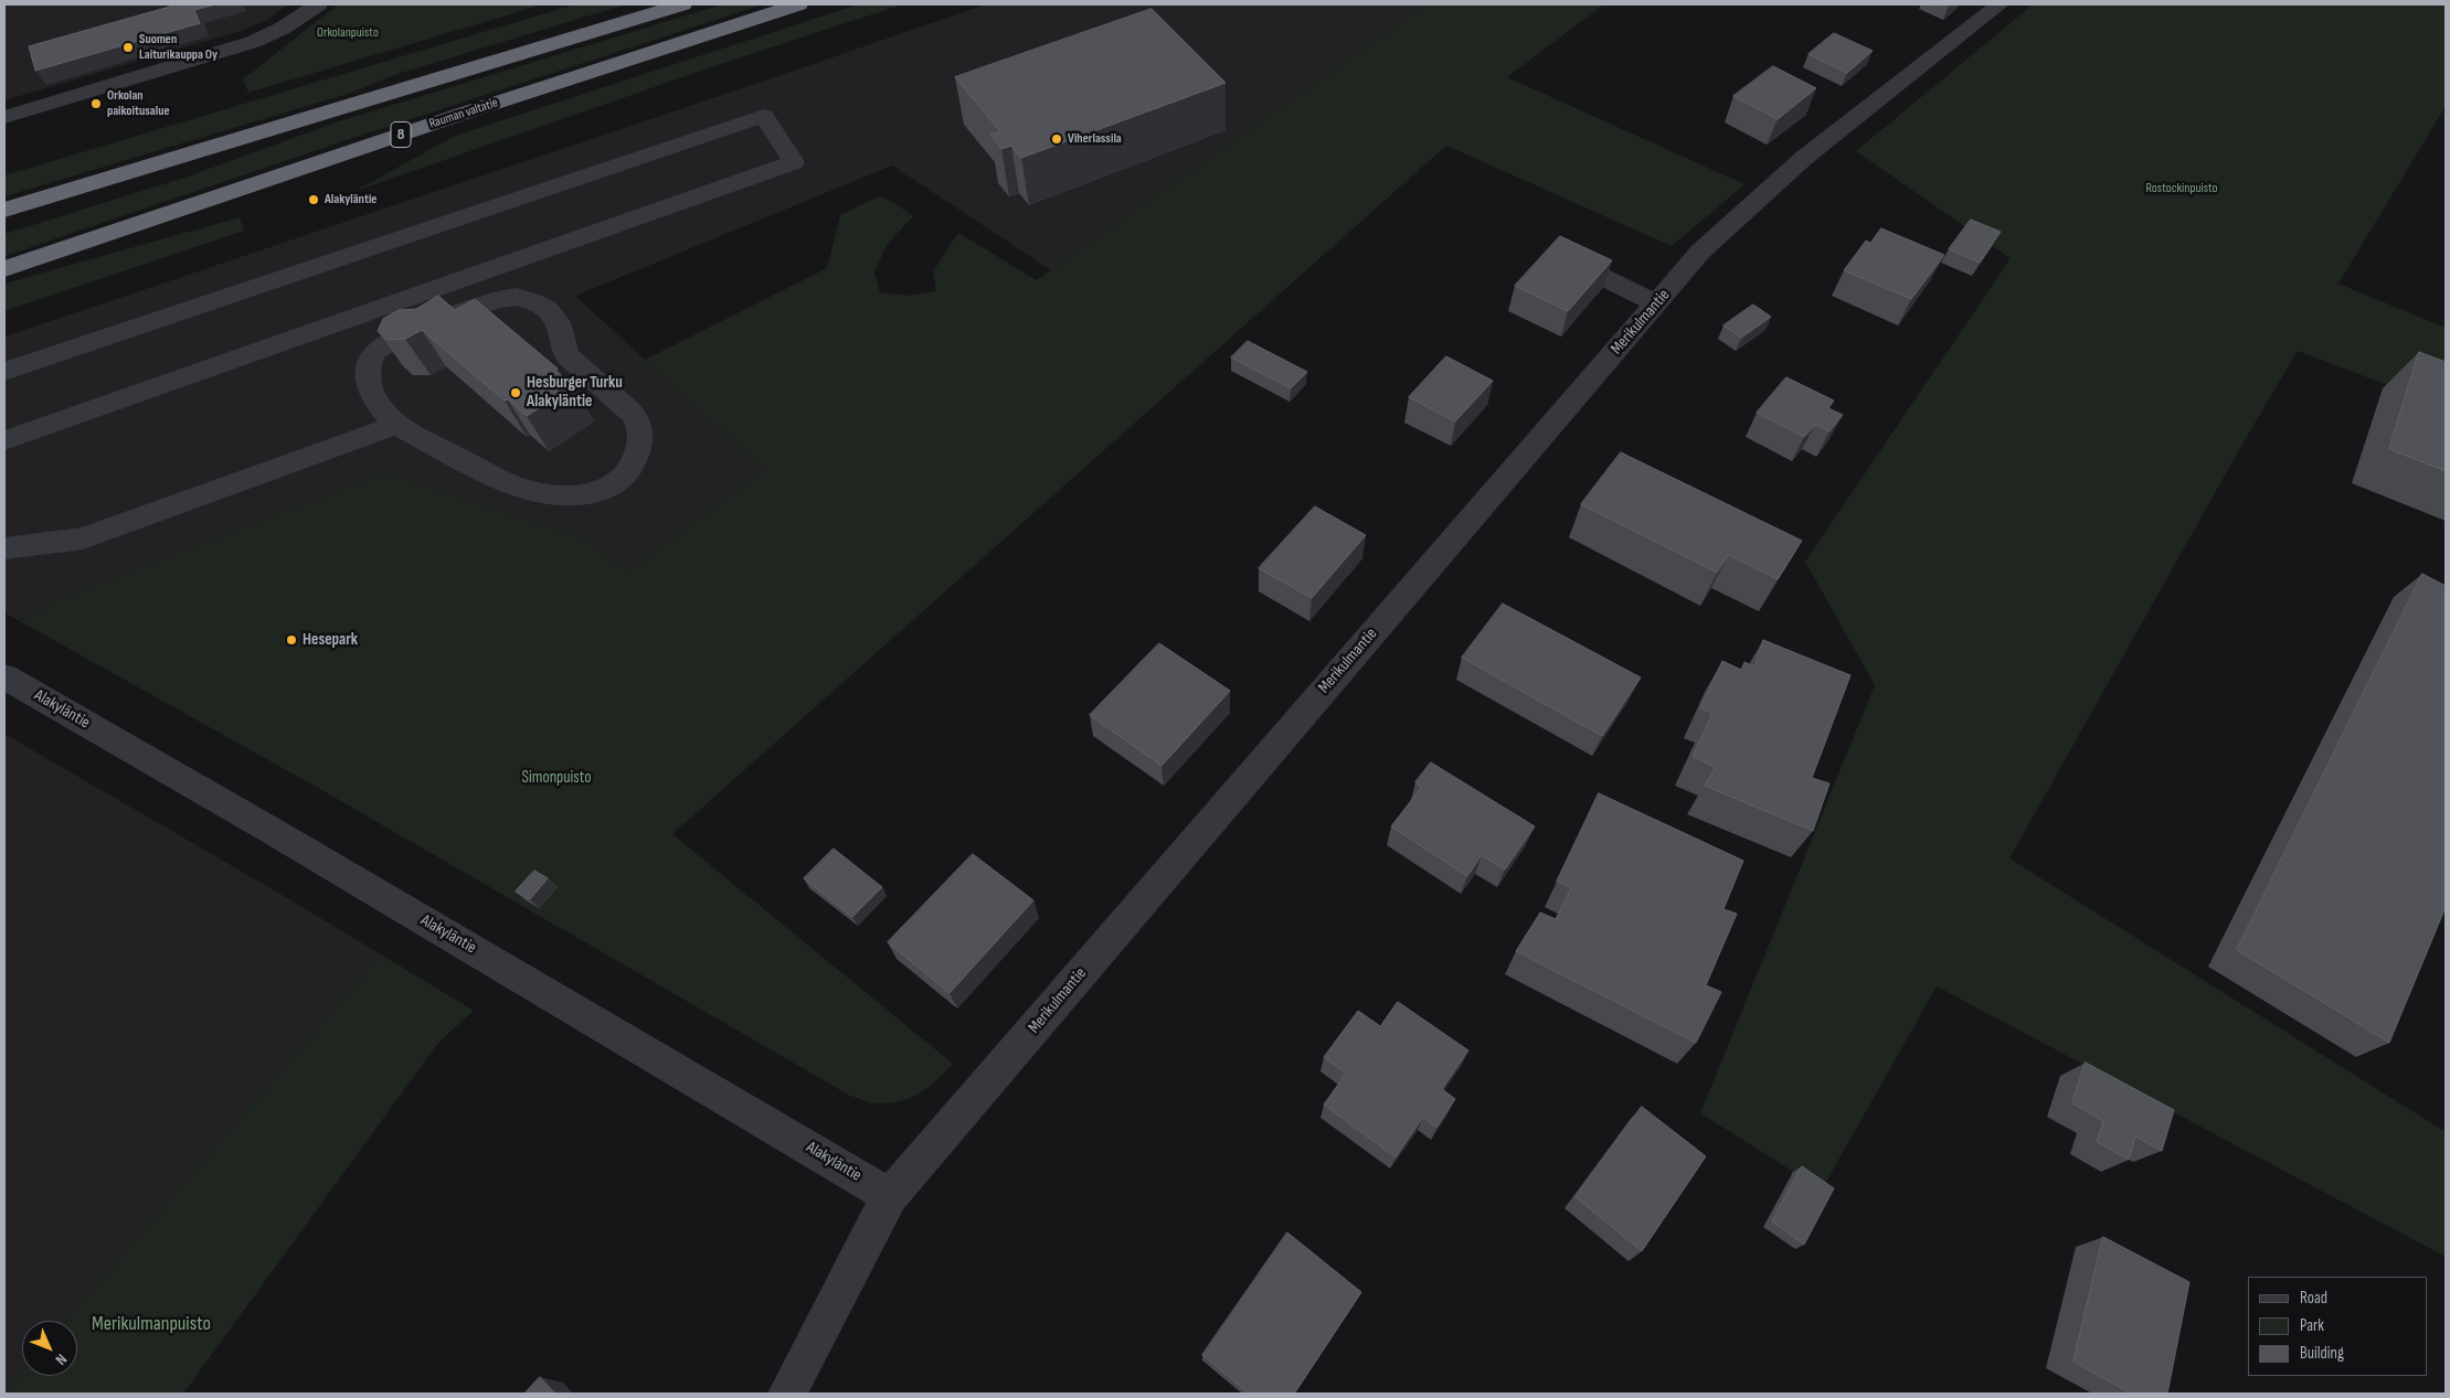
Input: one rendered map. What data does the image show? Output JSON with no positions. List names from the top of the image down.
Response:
{
  "streets": {
    "highway": ["Rauman valtatie", "8"],
    "street": ["Merikulmantie", "Alakyläntie"]
  },
  "crossings": [
    ["Merikulmantie", "Alakyläntie"]
  ],
  "parks": [
    "Orkolanpuisto",
    "Rostockinpuisto",
    "Simonpuisto",
    "Merikulmanpuisto"
  ],
  "places": [
    "Suomen Laiturikauppa Oy",
    "Orkolan paikoitusalue",
    "Viherlassila",
    "Alakyläntie",
    "Hesburger Turku Alakyläntie",
    "Hesepark"
  ],
  "legend": ["Road", "Park", "Building"],
  "north": "bottom right"
}
